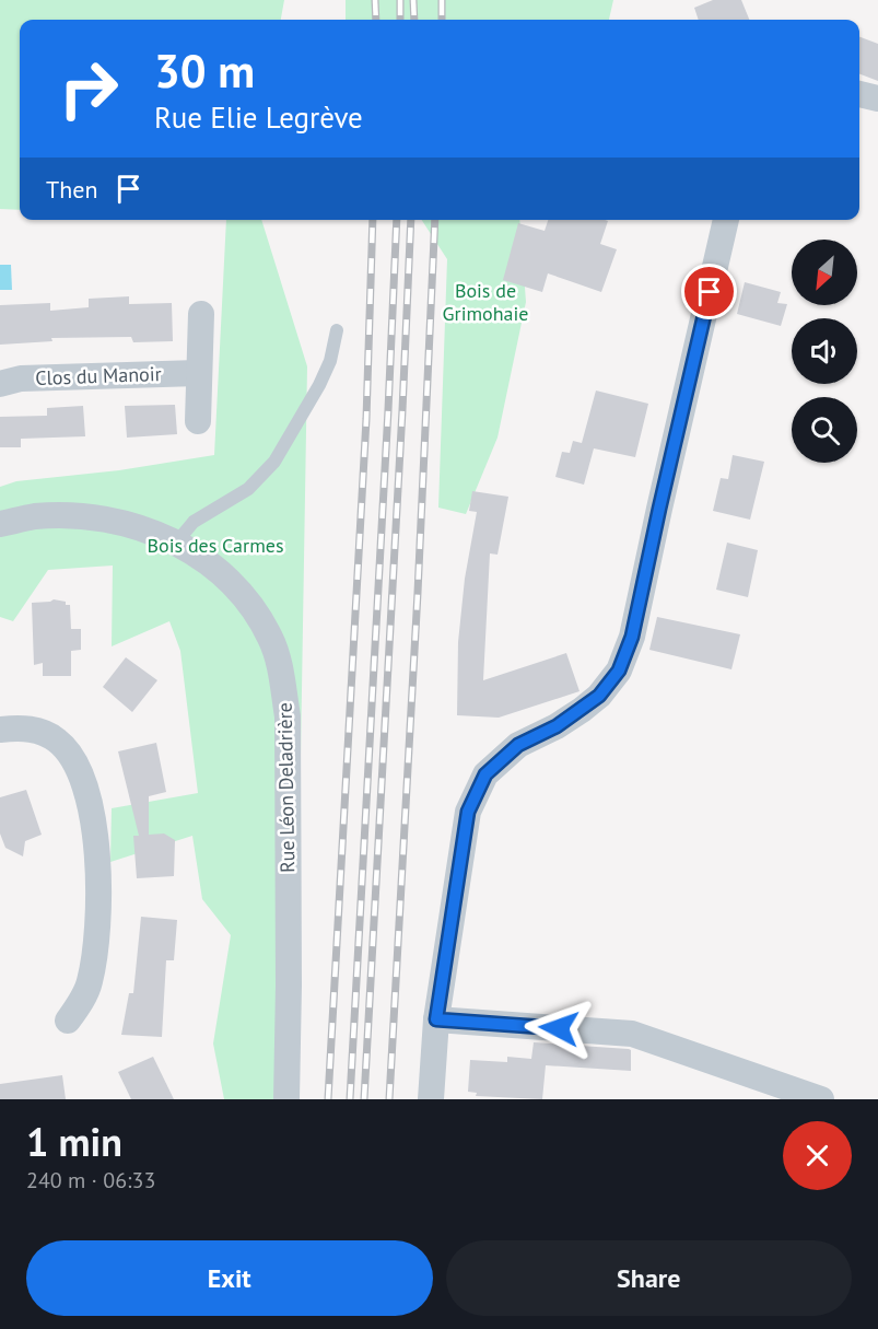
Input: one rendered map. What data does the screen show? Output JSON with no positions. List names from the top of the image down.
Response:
{
  "streets": {
    "street": ["Clos du Manoir", "Rue Léon Deladrière"]
  },
  "parks": ["Bois de Grimohaie", "Bois des Carmes"],
  "north": "bottom left",
  "page": {
    "turn": ["30 m", "Rue Elie Legrève"],
    "then": "Then",
    "heading": ["1 min", "240 m · 06:33"],
    "buttons": ["Exit", "Share"]
  }
}
